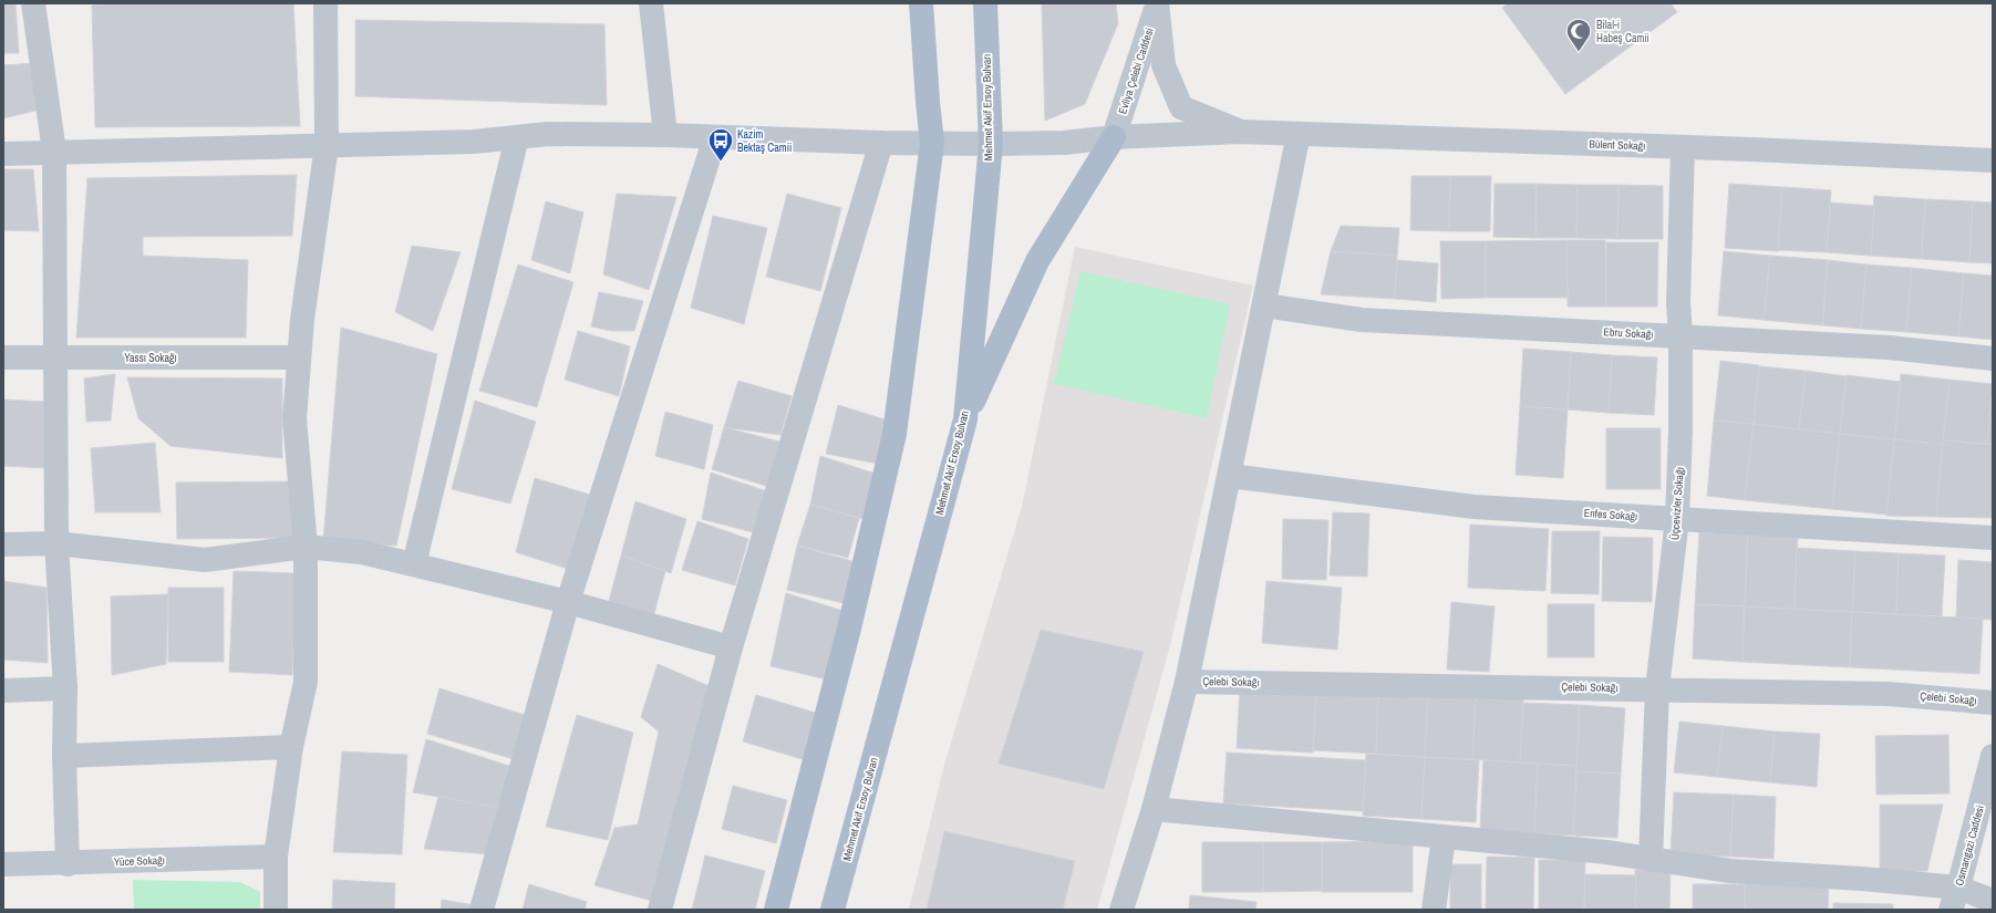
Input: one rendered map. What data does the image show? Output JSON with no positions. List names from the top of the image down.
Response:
{
  "streets": {
    "main road": ["Mehmet Akif Ersoy Bulvarı"],
    "street": [
      "Evliya Çelebi Caddesi",
      "Bülent Sokağı",
      "Ebru Sokağı",
      "Yassı Sokağı",
      "Üçcevizler Sokağı",
      "Enfes Sokağı",
      "Çelebi Sokağı",
      "Osmangazi Caddesi",
      "Yüce Sokağı"
    ]
  },
  "crossings": [
    ["Bülent Sokağı", "Üçcevizler Sokağı"],
    ["Ebru Sokağı", "Üçcevizler Sokağı"],
    ["Üçcevizler Sokağı", "Enfes Sokağı"],
    ["Üçcevizler Sokağı", "Çelebi Sokağı"]
  ],
  "places": {
    "mosque": ["Bilal-i Habeş Camii"],
    "bus stop": ["Kazim Bektaş Camii"]
  }
}
